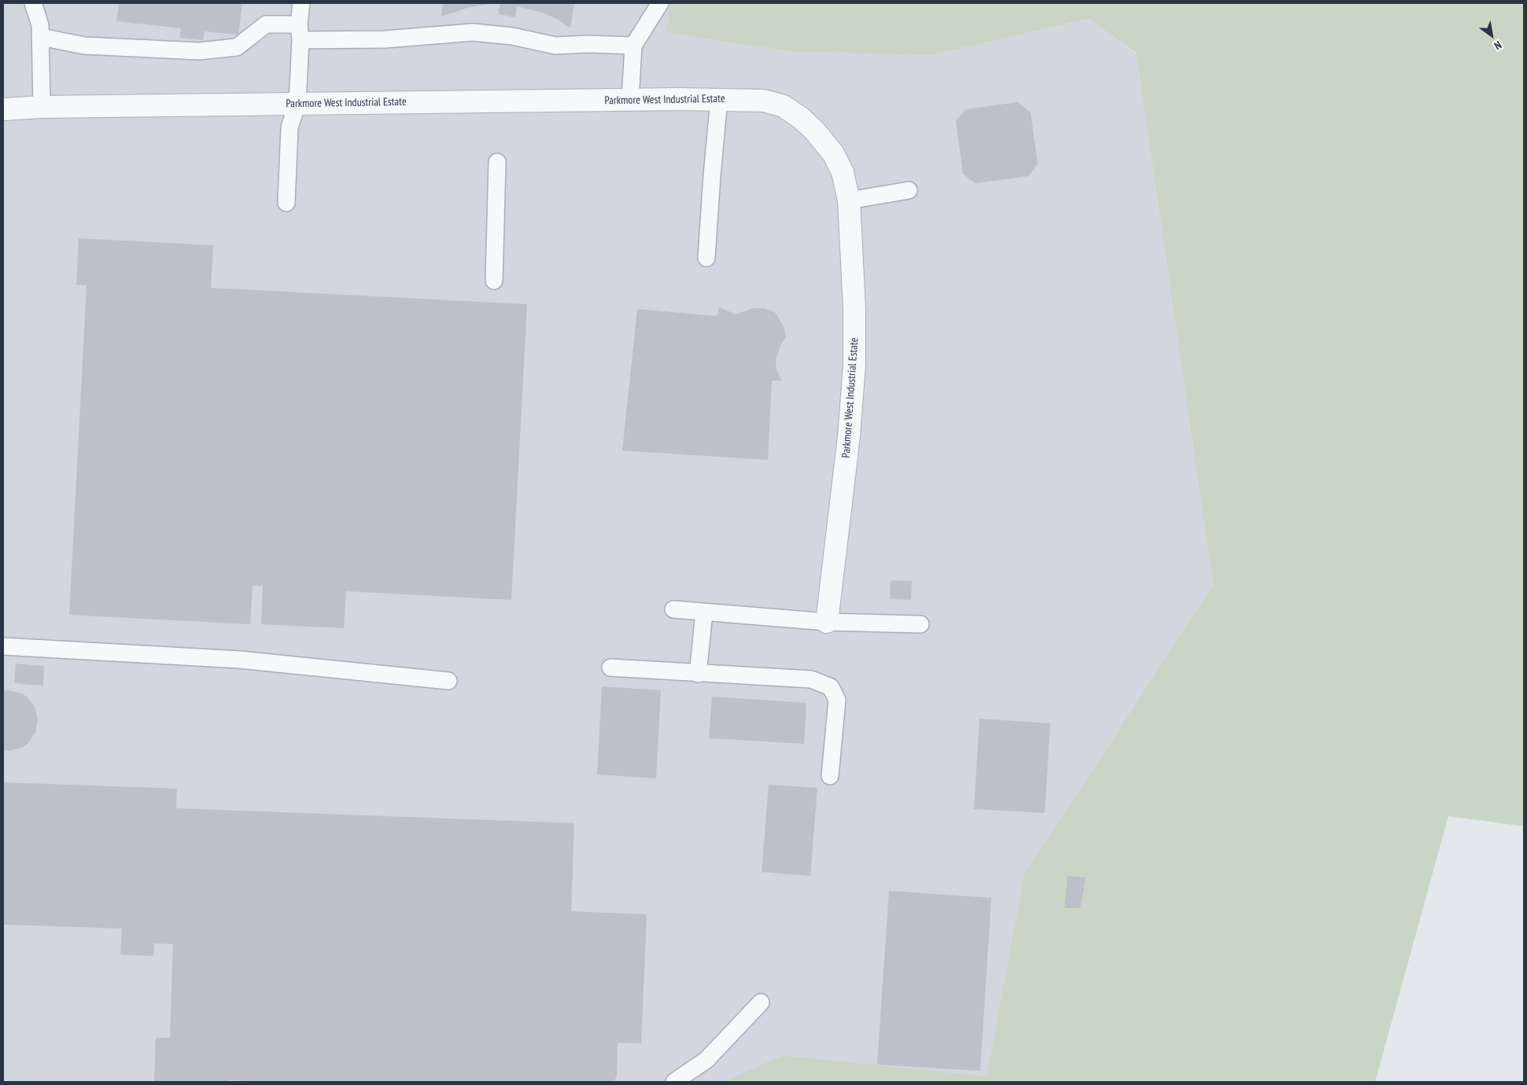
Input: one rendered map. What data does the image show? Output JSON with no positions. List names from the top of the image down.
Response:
{
  "streets": {
    "street": ["Parkmore West Industrial Estate"]
  },
  "north": "bottom right"
}
